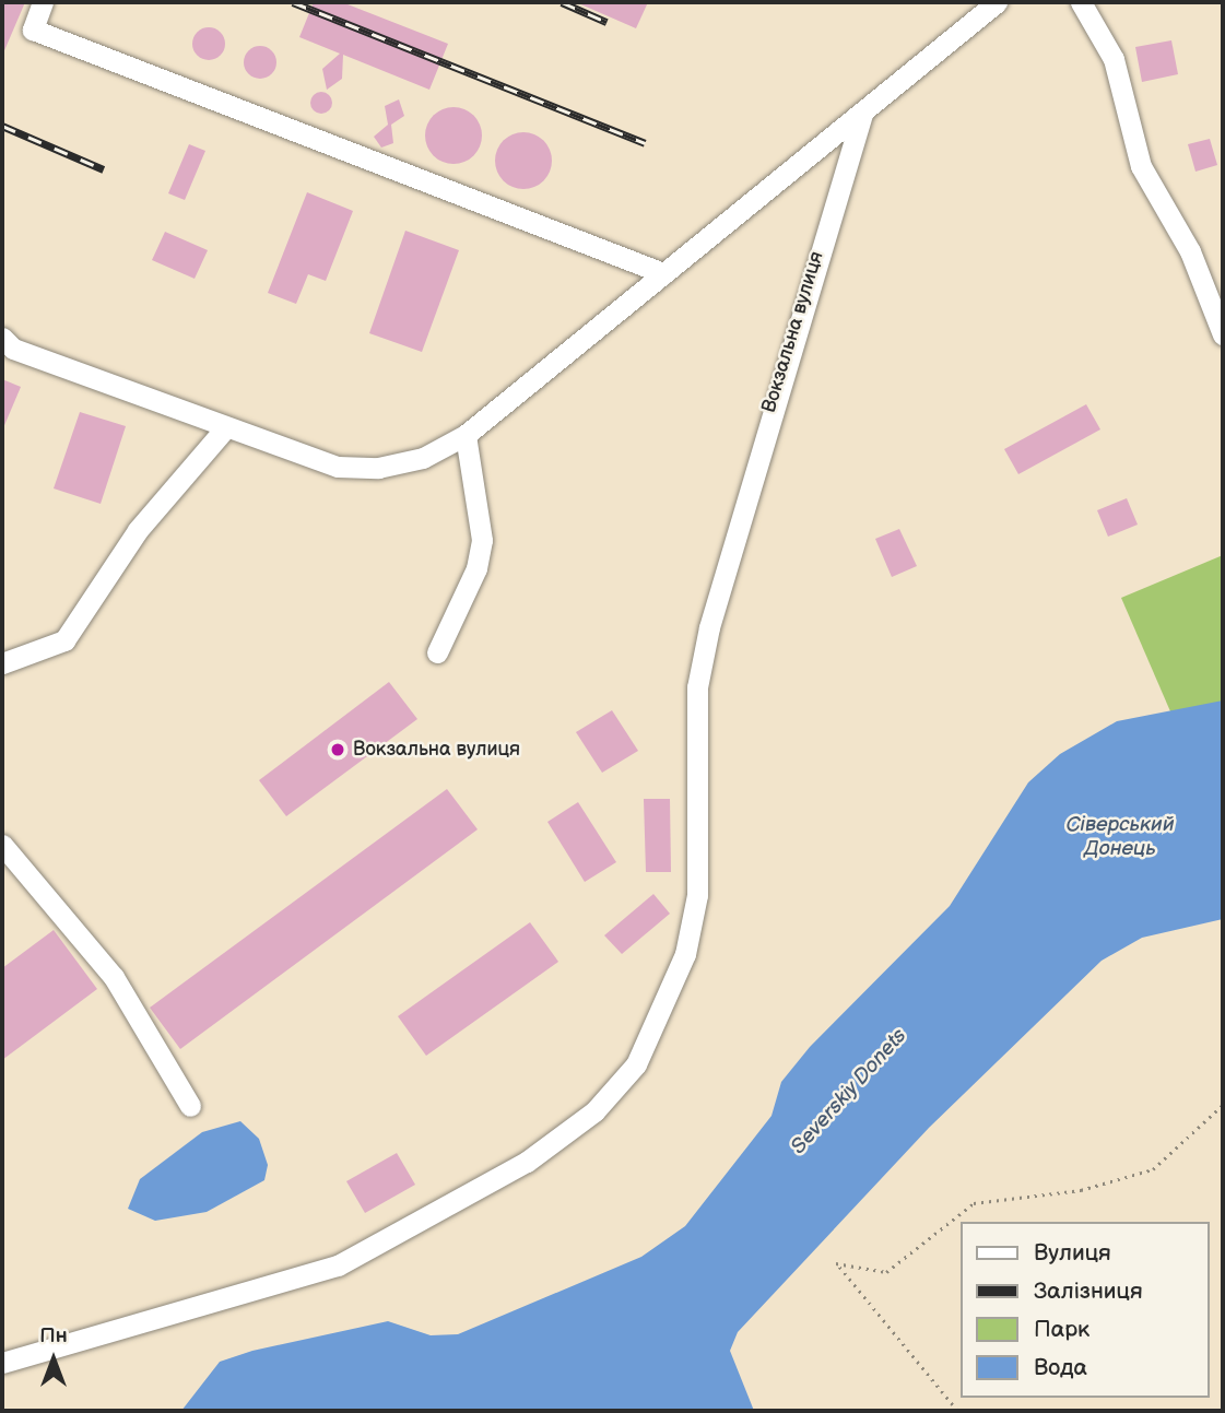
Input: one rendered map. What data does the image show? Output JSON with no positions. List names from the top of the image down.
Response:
{
  "streets": {
    "street": ["Вокзальна вулиця"]
  },
  "water": ["Сіверський Донець", "Severskiy Donets"],
  "places": ["Вокзальна вулиця"],
  "legend": [
    "Вулиця",
    "Залізниця",
    "Парк",
    "Вода"
  ],
  "north": "top"
}
